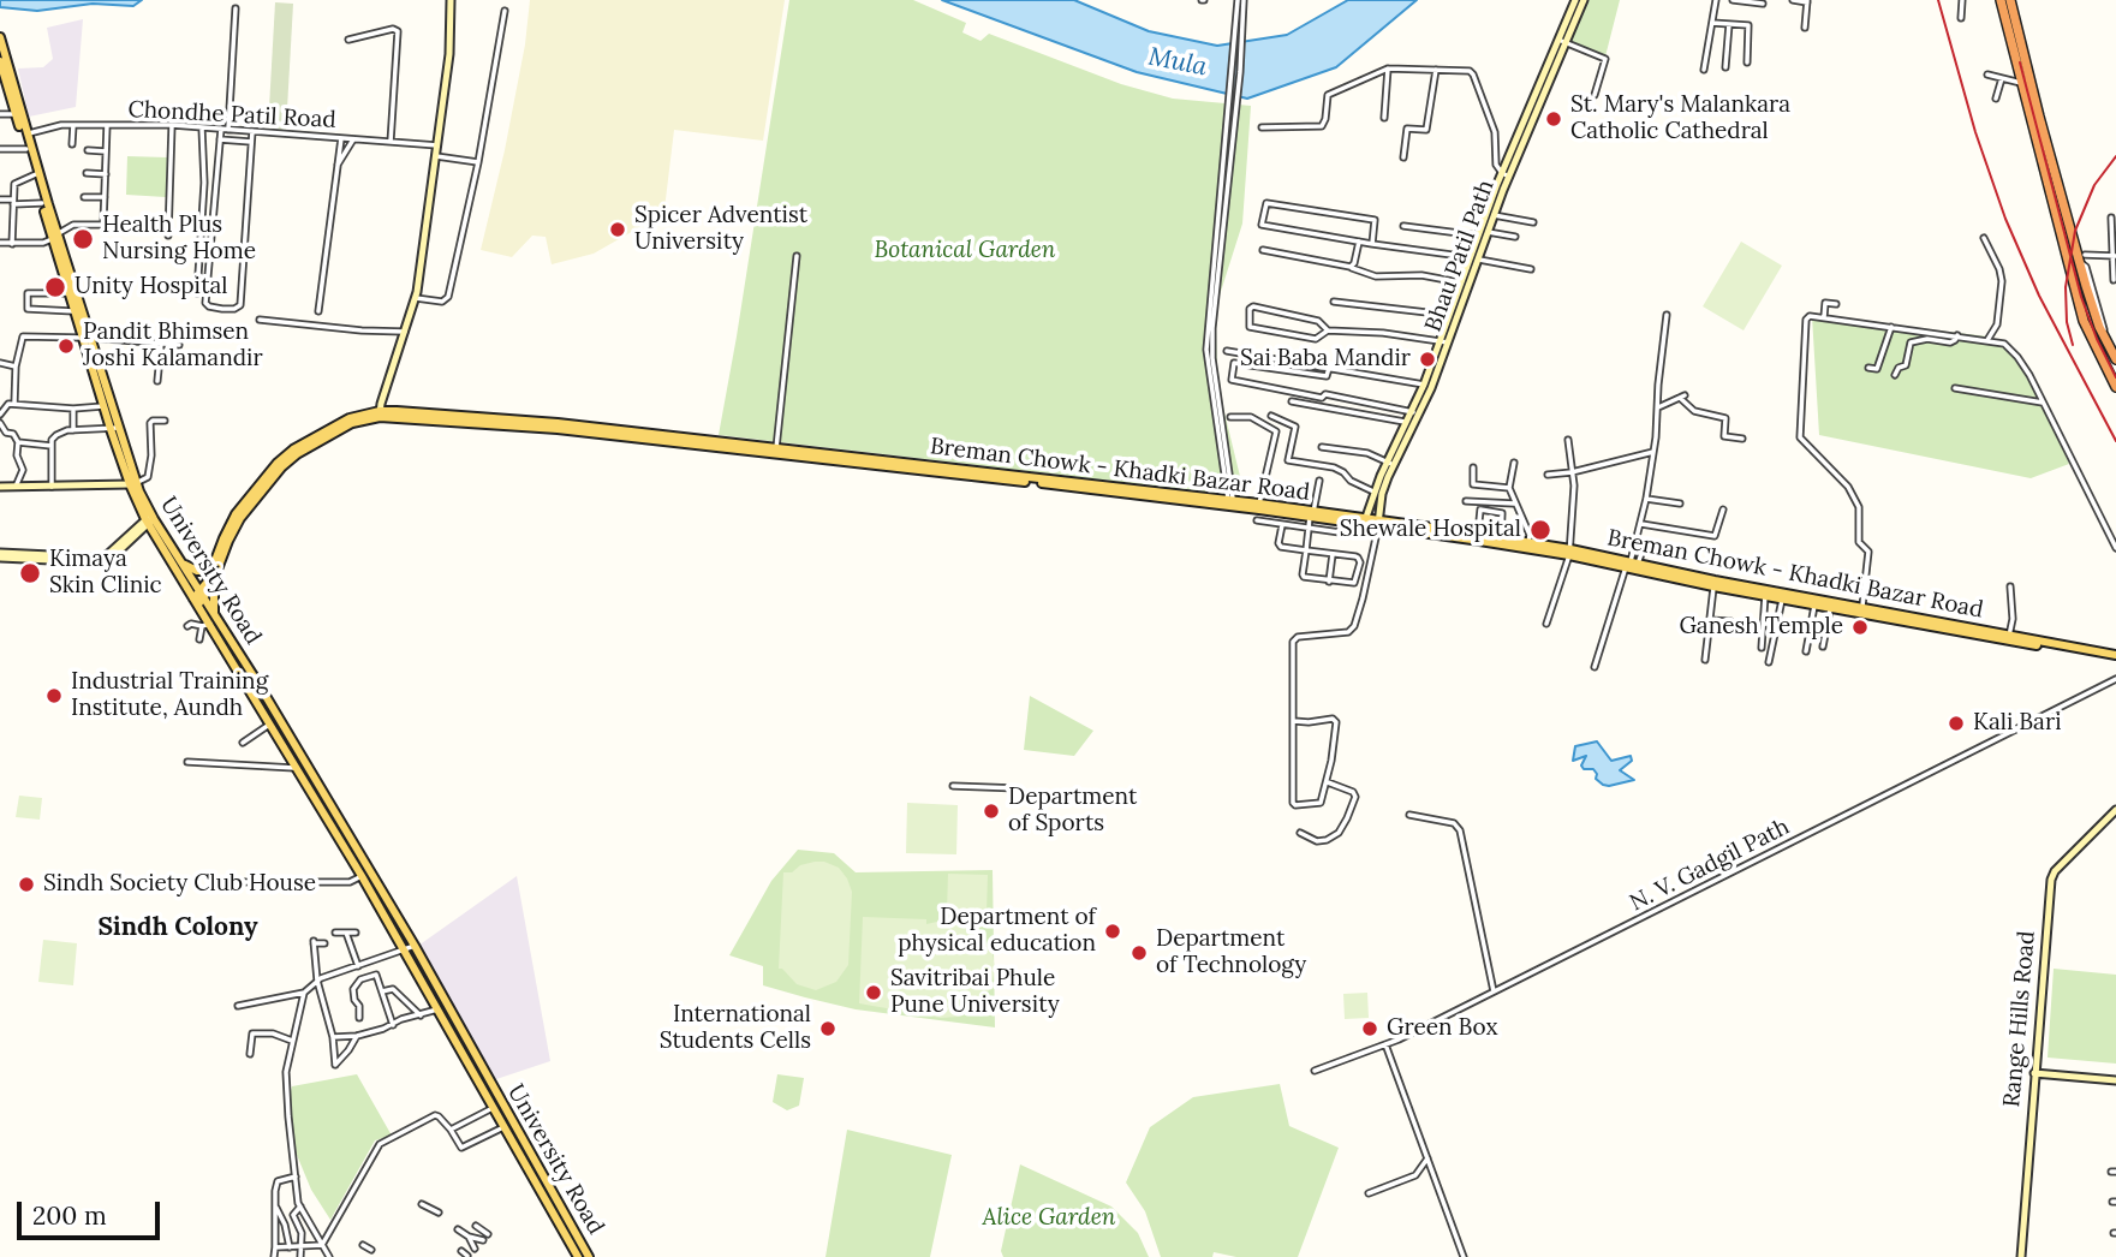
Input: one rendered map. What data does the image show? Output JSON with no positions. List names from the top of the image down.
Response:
{
  "streets": {
    "main road": ["Breman Chowk - Khadki Bazar Road", "University Road"],
    "street": [
      "Chondhe Patil Road",
      "Bhau Patil Path",
      "N. V. Gadgil Path",
      "Range Hills Road"
    ]
  },
  "crossings": [
    ["Chondhe Patil Road", "University Road"],
    ["Bhau Patil Path", "Breman Chowk - Khadki Bazar Road"],
    ["Breman Chowk - Khadki Bazar Road", "University Road"]
  ],
  "districts": ["Sindh Colony"],
  "water": ["Mula"],
  "parks": ["Botanical Garden", "Alice Garden"],
  "places": [
    "St. Mary's Malankara Catholic Cathedral",
    "Spicer Adventist University",
    "Health Plus Nursing Home",
    "Unity Hospital",
    "Pandit Bhimsen Joshi Kalamandir",
    "Sai Baba Mandir",
    "Shewale Hospital",
    "Kimaya Skin Clinic",
    "Ganesh Temple",
    "Industrial Training Institute, Aundh",
    "Kali Bari",
    "Department of Sports",
    "Sindh Society Club House",
    "Department of physical education",
    "Department of Technology",
    "Savitribai Phule Pune University",
    "International Students Cells",
    "Green Box"
  ],
  "scale_bar": "200 m"
}
